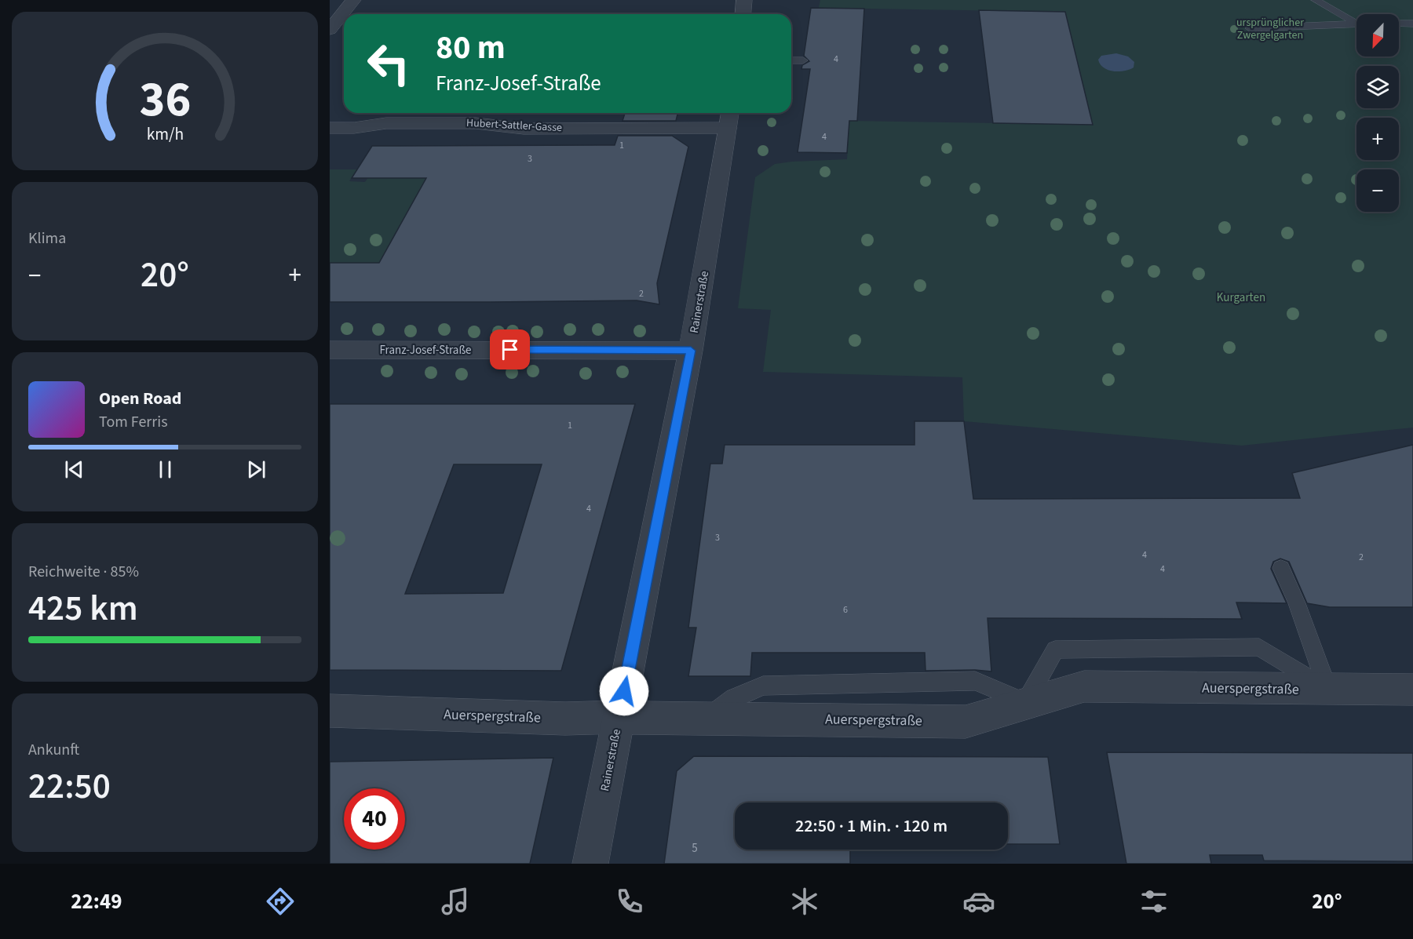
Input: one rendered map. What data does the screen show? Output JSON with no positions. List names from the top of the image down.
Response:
{
  "streets": {
    "street": [
      "Hubert-Sattler-Gasse",
      "Rainerstraße",
      "Franz-Josef-Straße",
      "Auerspergstraße"
    ]
  },
  "crossings": [
    ["Hubert-Sattler-Gasse", "Rainerstraße"],
    ["Rainerstraße", "Franz-Josef-Straße"],
    ["Rainerstraße", "Auerspergstraße"]
  ],
  "parks": ["ursprünglicher Zwergelgarten", "Kurgarten"],
  "house_numbers": [
    "4",
    "4",
    "1",
    "3",
    "2",
    "1",
    "4",
    "3",
    "4",
    "2",
    "4",
    "6",
    "5"
  ],
  "north": "bottom left",
  "page": {
    "map_buttons": ["+", "−"],
    "turn": ["80 m", "Franz-Josef-Straße"],
    "tile": [
      "Klima",
      ["Reichweite · 85%", "425 km"],
      ["Ankunft", "22:50"]
    ],
    "heat": ["−", "20°", "+"],
    "song": ["Open Road", "Tom Ferris"],
    "limit": "40",
    "trip": "22:50 · 1 Min. · 120 m",
    "tabs": ["22:49", "20°"],
    "gauge": ["36", "km/h"]
  }
}
